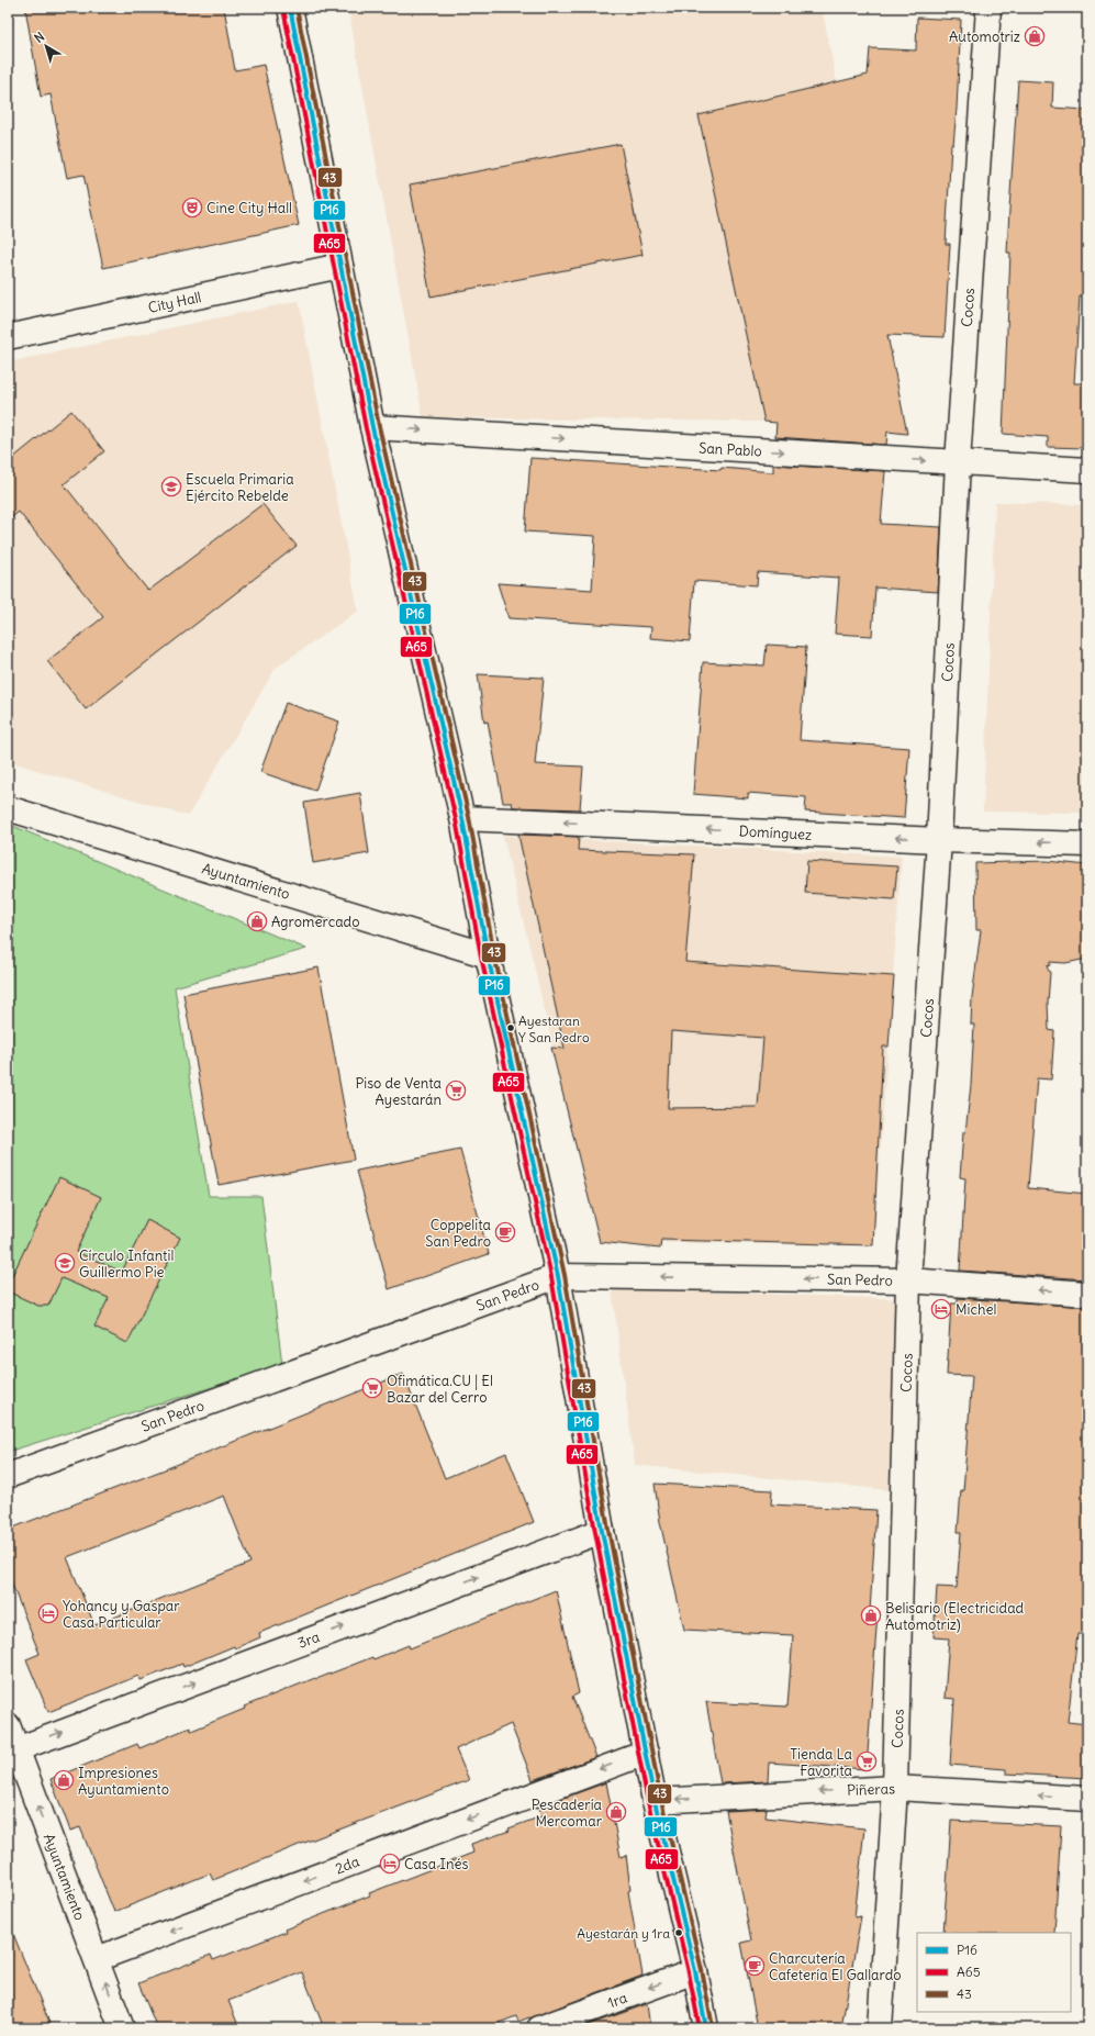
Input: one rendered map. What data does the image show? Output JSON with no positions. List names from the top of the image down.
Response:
{
  "streets": {
    "street": [
      "City Hall",
      "Cocos",
      "San Pablo",
      "Domínguez",
      "Ayuntamiento",
      "San Pedro",
      "3ra",
      "Piñeras",
      "2da",
      "1ra"
    ]
  },
  "crossings": [
    ["Cocos", "San Pablo"],
    ["Cocos", "Domínguez"],
    ["Cocos", "San Pedro"],
    ["Cocos", "Piñeras"],
    ["Ayuntamiento", "3ra"],
    ["Ayuntamiento", "2da"]
  ],
  "one_way": [
    "San Pablo",
    "Domínguez",
    "Ayuntamiento",
    "San Pedro",
    "3ra",
    "Piñeras",
    "2da",
    "1ra"
  ],
  "places": {
    "shop": [
      "Automotriz",
      "Agromercado",
      "Belisario (Electricidad Automotriz)",
      "Impresiones Ayuntamiento",
      "Pescadería Mercomar"
    ],
    "theatre": ["Cine City Hall"],
    "school or university": ["Escuela Primaria Ejército Rebelde", "Círculo Infantil Guillermo Pie"],
    "other": ["Ayestaran Y San Pedro", "Ayestarán y 1ra"],
    "supermarket": ["Piso de Venta Ayestarán", "Ofimática.CU | El Bazar del Cerro", "Tienda La Favorita"],
    "cafe": ["Coppelita San Pedro", "Charcutería Cafetería El Gallardo"],
    "hotel": ["Michel", "Yohancy y Gaspar Casa Particular", "Casa Inés"]
  },
  "lines": ["transit line P16", "transit line 43", "transit line A65"],
  "legend": ["P16", "A65", "43"],
  "north": "top left"
}
